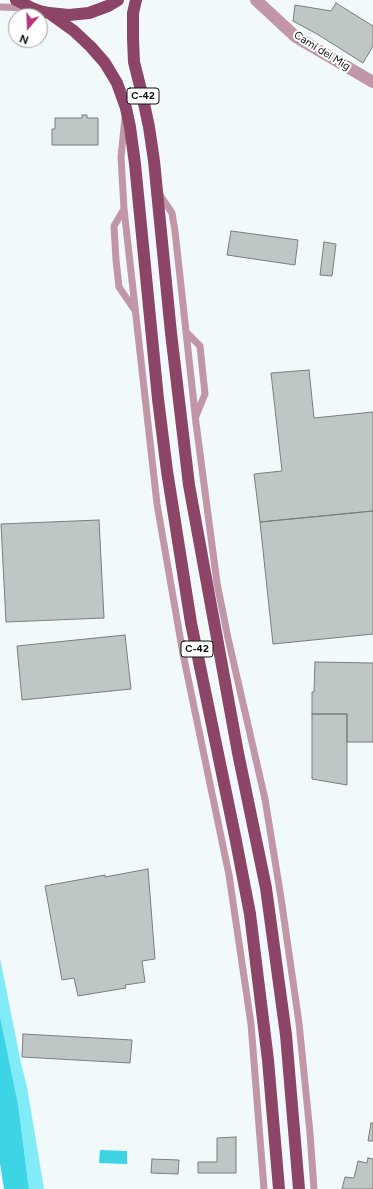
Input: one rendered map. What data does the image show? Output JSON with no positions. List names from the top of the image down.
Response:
{
  "streets": {
    "main road": ["C-42"],
    "street": ["Camí del Mig"]
  },
  "north": "bottom"
}
